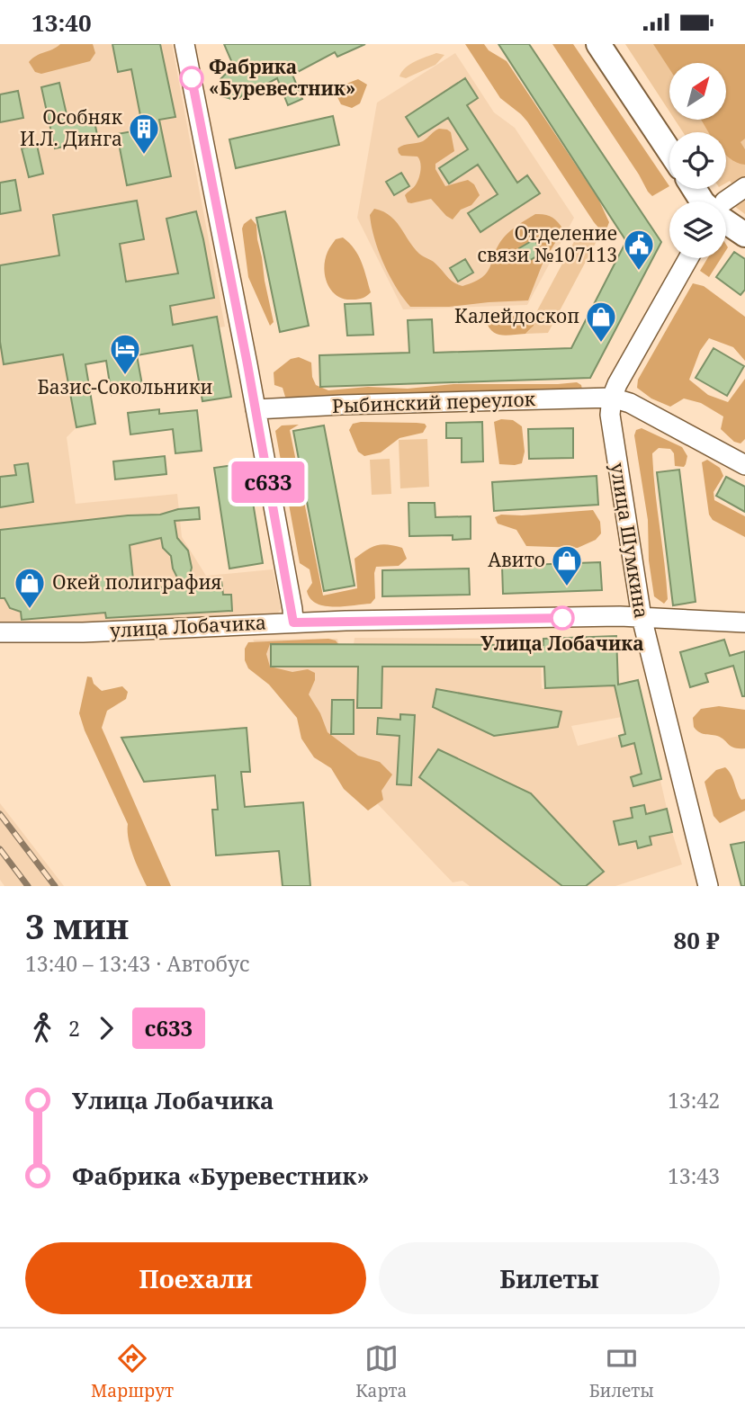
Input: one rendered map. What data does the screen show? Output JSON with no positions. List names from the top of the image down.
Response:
{
  "streets": {
    "street": ["Рыбинский переулок", "улица Шумкина", "улица Лобачика"]
  },
  "crossings": [
    ["Рыбинский переулок", "улица Шумкина"],
    ["улица Шумкина", "улица Лобачика"]
  ],
  "places": {
    "other": ["Фабрика «Буревестник»", "Улица Лобачика"],
    "building": ["Особняк И.Л. Динга"],
    "public building": ["Отделение связи №107113"],
    "shop": ["Калейдоскоп", "Авито", "Окей полиграфия"],
    "hotel": ["Базис-Сокольники"]
  },
  "lines": ["bus line с633"],
  "north": "top right",
  "page": {
    "status": "13:40",
    "on_map": "с633",
    "heading": ["3 мин", "13:40 – 13:43 · Автобус", "80 ₽"],
    "legs": ["2", "с633"],
    "list": [
      {
        "name": "Улица Лобачика",
        "value": "13:42"
      },
      {
        "name": "Фабрика «Буревестник»",
        "value": "13:43"
      }
    ],
    "buttons": ["Поехали", "Билеты"],
    "tabs": ["Маршрут", "Карта", "Билеты"]
  }
}
